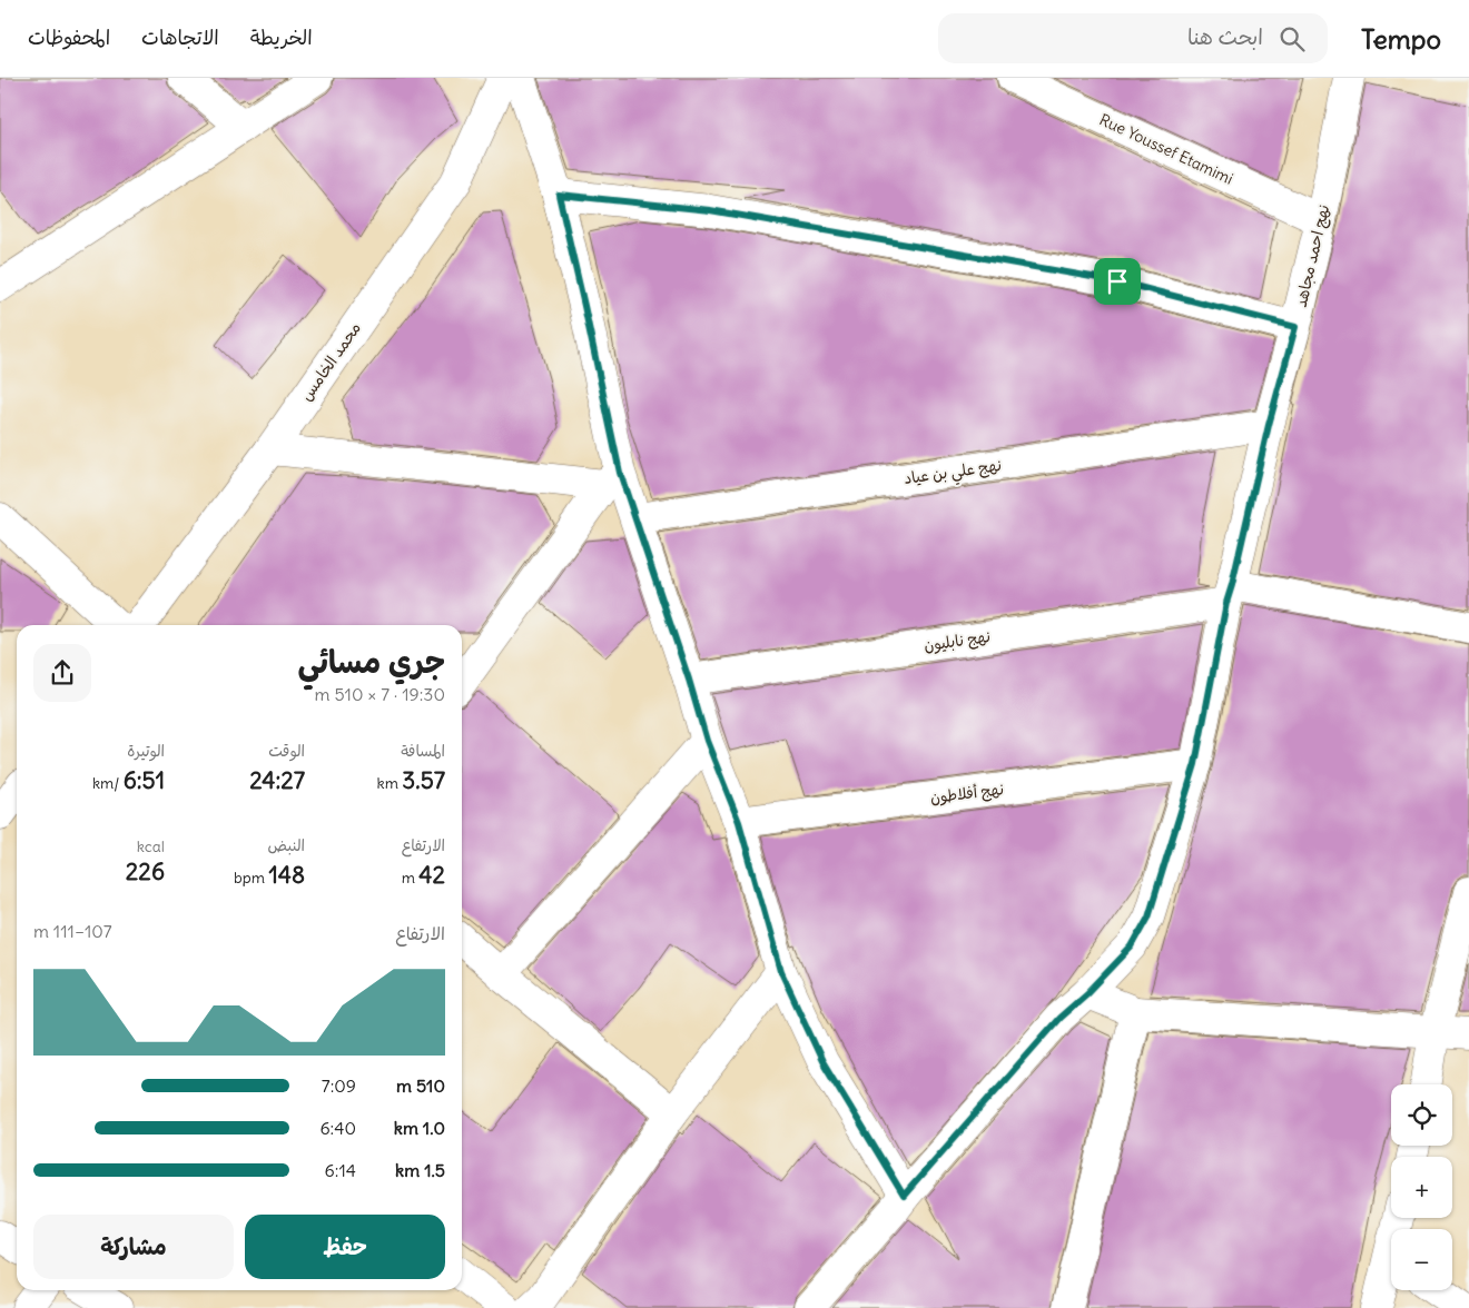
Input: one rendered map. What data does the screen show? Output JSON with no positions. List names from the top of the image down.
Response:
{
  "streets": {
    "street": [
      "Rue Youssef Etamimi",
      "نهج احمد مجاهد",
      "محمد الخامس",
      "نهج علي بن عياد",
      "نهج نابليون",
      "نهج أفلاطون"
    ]
  },
  "crossings": [
    ["Rue Youssef Etamimi", "نهج احمد مجاهد"],
    ["نهج احمد مجاهد", "نهج علي بن عياد"],
    ["نهج احمد مجاهد", "نهج نابليون"],
    ["نهج احمد مجاهد", "نهج أفلاطون"]
  ],
  "page": {
    "header": "Tempo",
    "search": "ابحث هنا",
    "nav": ["الخريطة", "الاتجاهات", "المحفوظات"],
    "heading": ["جري مسائي", "19:30 · 7 × 510 m"],
    "stats": [
      ["المسافة", "3.57 km"],
      ["الوقت", "24:27"],
      ["الوتيرة", "6:51 /km"],
      ["الارتفاع", "42 m"],
      ["النبض", "148 bpm"],
      ["kcal", "226"]
    ],
    "chart": ["الارتفاع", "107–111 m"],
    "list": [
      {
        "name": "510 m",
        "note": "7:09"
      },
      {
        "name": "1.0 km",
        "note": "6:40"
      },
      {
        "name": "1.5 km",
        "note": "6:14"
      }
    ],
    "map_buttons": ["+", "−"],
    "buttons": ["حفظ", "مشاركة"]
  }
}
